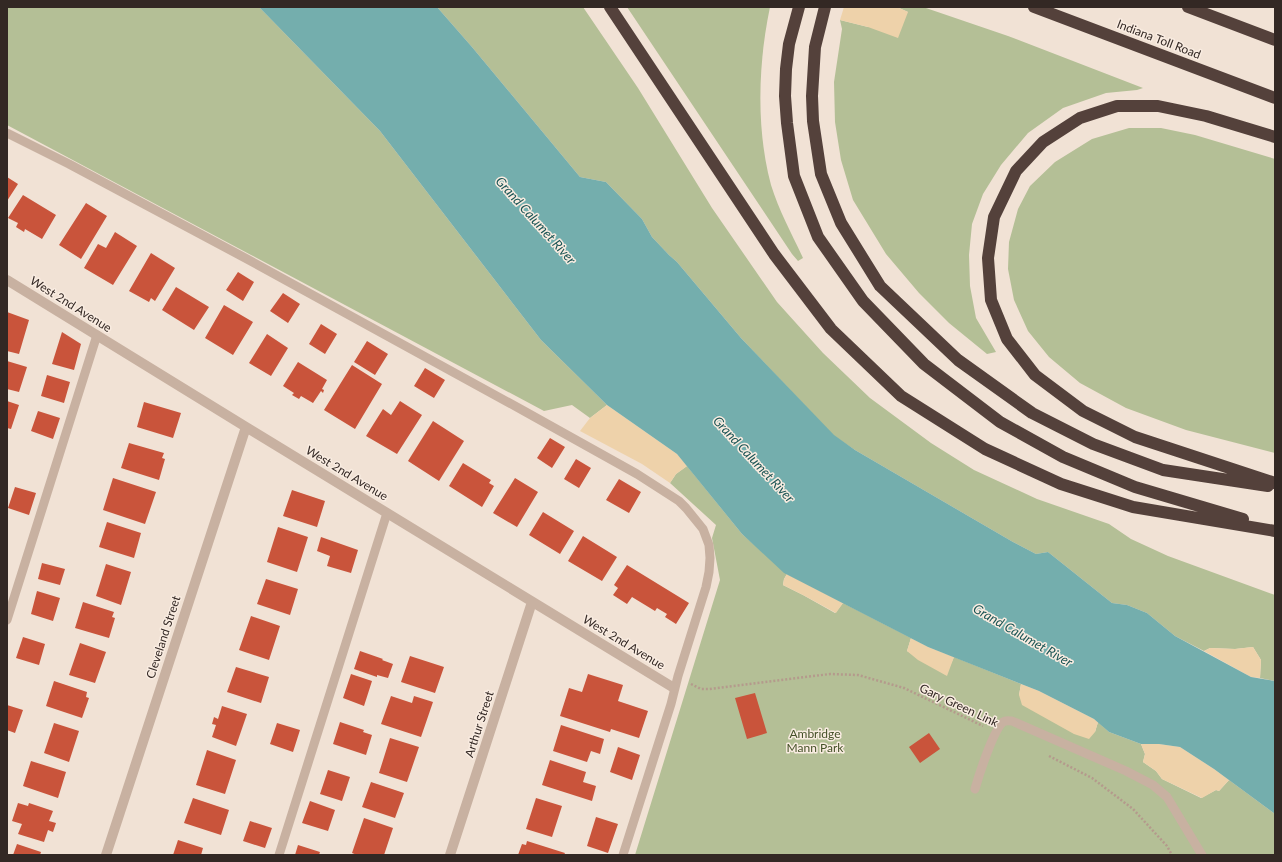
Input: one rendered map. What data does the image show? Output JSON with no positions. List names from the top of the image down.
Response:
{
  "streets": {
    "highway": ["Indiana Toll Road"],
    "street": ["West 2nd Avenue", "Cleveland Street", "Arthur Street"],
    "path": ["Gary Green Link"]
  },
  "crossings": [
    ["West 2nd Avenue", "Cleveland Street"],
    ["West 2nd Avenue", "Arthur Street"]
  ],
  "water": ["Grand Calumet River"],
  "parks": ["Ambridge Mann Park"]
}
